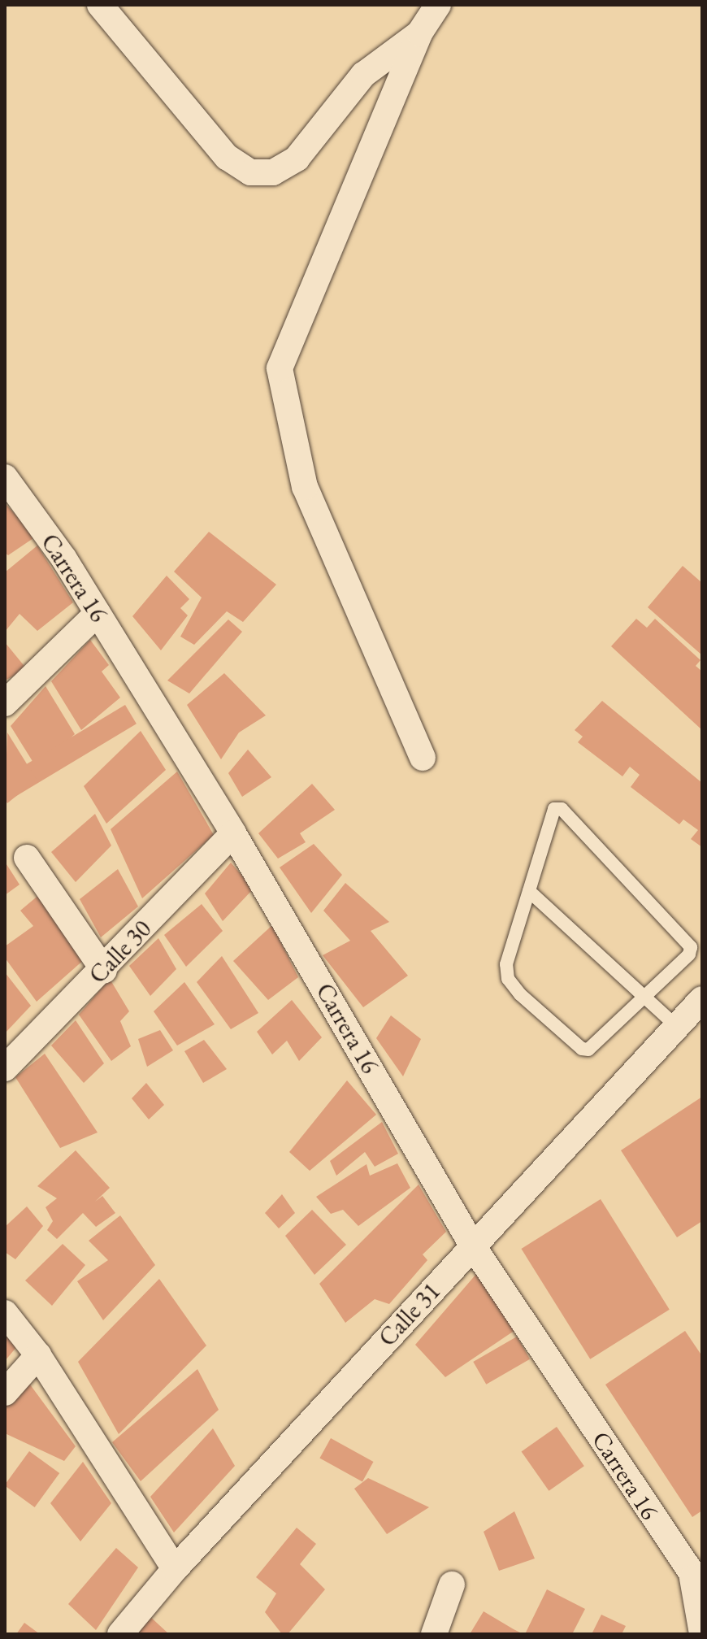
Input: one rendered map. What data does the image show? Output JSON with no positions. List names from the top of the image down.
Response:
{
  "streets": {
    "street": ["Carrera 16", "Calle 30", "Calle 31"]
  },
  "crossings": [
    ["Carrera 16", "Calle 30"],
    ["Carrera 16", "Calle 31"]
  ]
}
